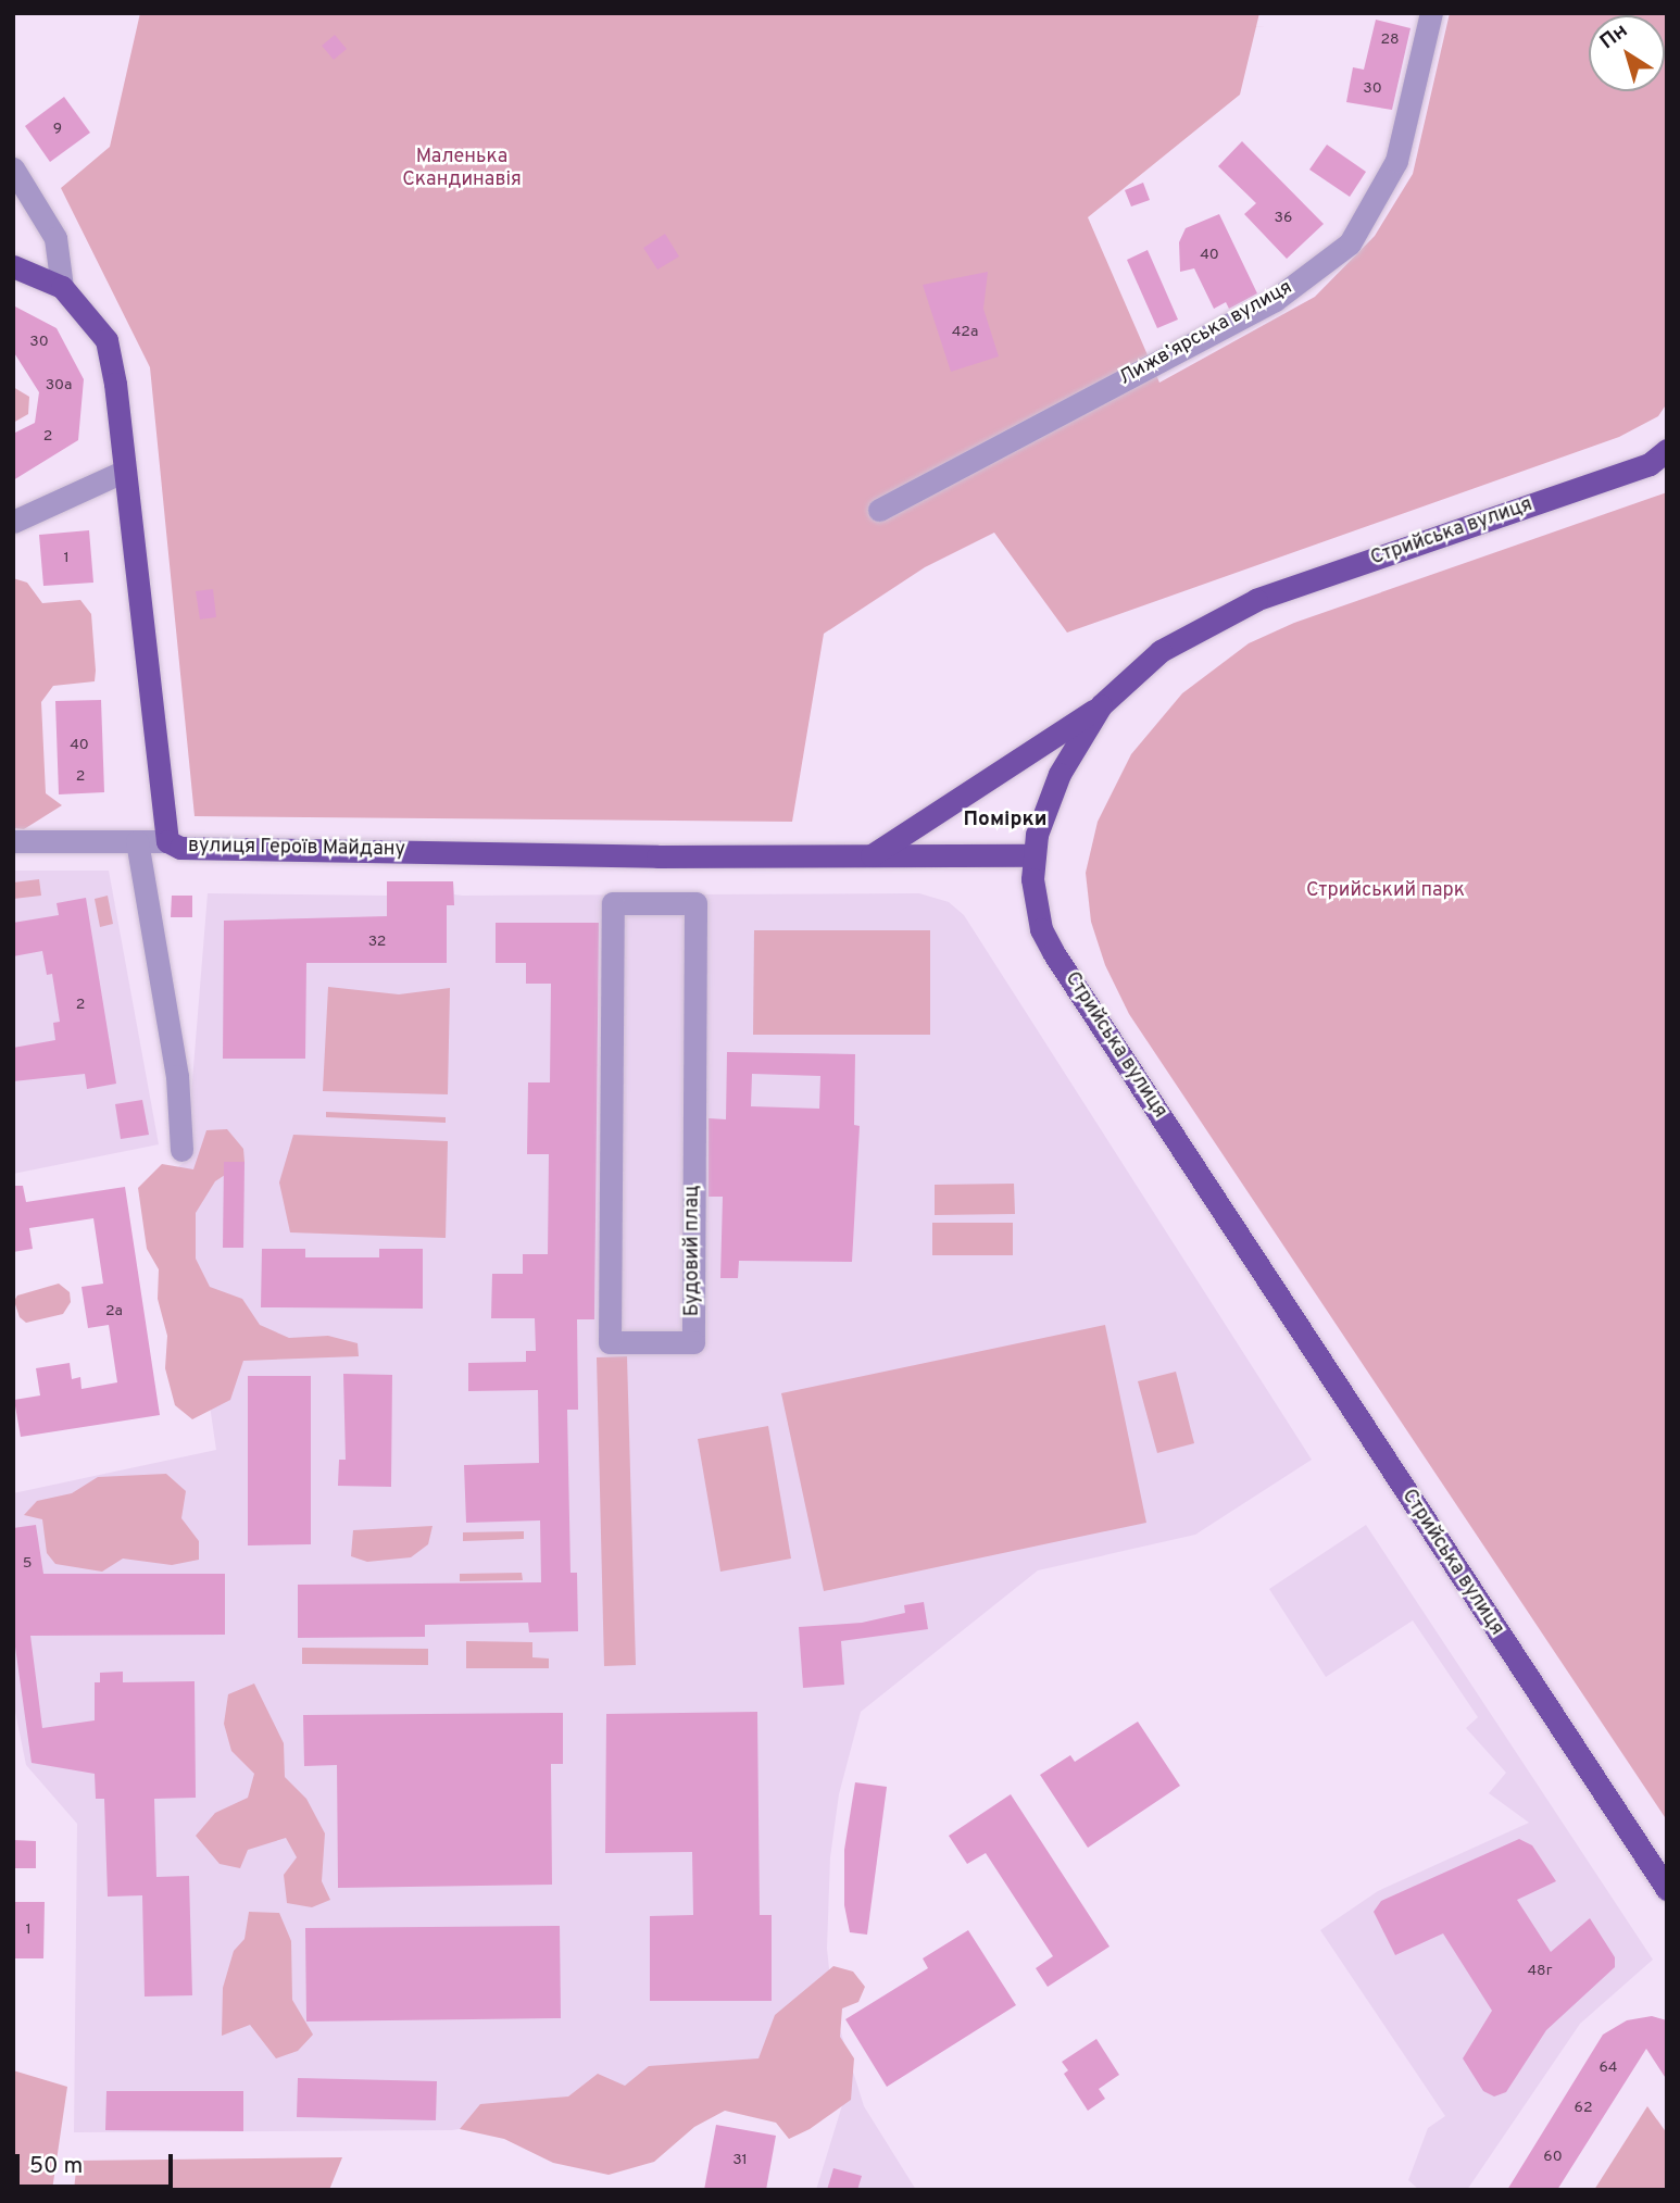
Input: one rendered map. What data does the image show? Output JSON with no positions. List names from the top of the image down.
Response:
{
  "streets": {
    "main road": ["Стрийська вулиця", "вулиця Героїв Майдану"],
    "street": ["Лижвʼярська вулиця", "Будовий плац"]
  },
  "crossings": [
    ["Стрийська вулиця", "вулиця Героїв Майдану"]
  ],
  "districts": ["Помірки"],
  "parks": ["Маленька Скандинавія", "Стрийський парк"],
  "house_numbers": [
    "28",
    "30",
    "9",
    "36",
    "40",
    "42а",
    "30",
    "30а",
    "2",
    "1",
    "40",
    "2",
    "32",
    "2",
    "2а",
    "5",
    "1",
    "48г",
    "64",
    "62",
    "60",
    "31"
  ],
  "scale_bar": "50 m",
  "north": "top left"
}
